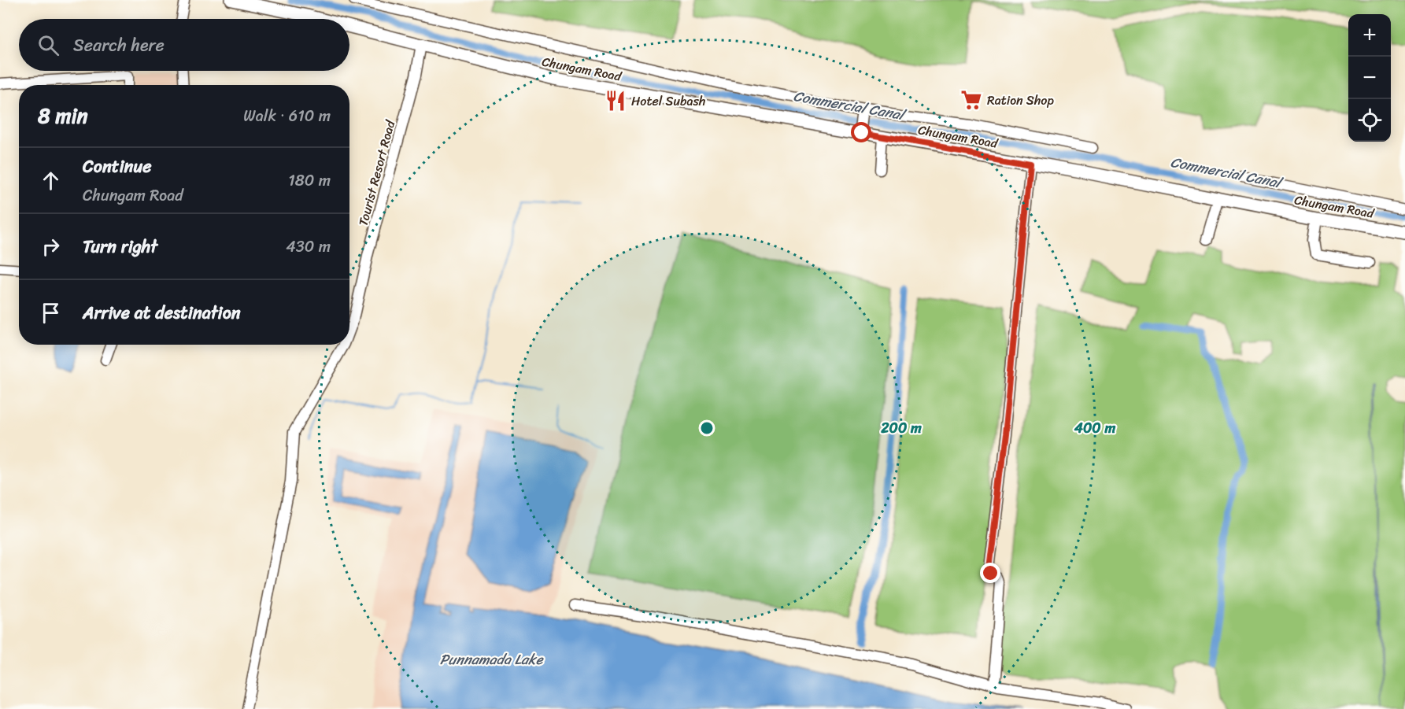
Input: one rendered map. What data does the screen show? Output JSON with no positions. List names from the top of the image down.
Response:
{
  "streets": {
    "main road": ["Chungam Road"],
    "street": ["Tourist Resort Road"]
  },
  "crossings": [
    ["Chungam Road", "Tourist Resort Road"]
  ],
  "water": ["Commercial Canal", "Punnamada Lake"],
  "places": {
    "supermarket": ["Ration Shop"],
    "restaurant": ["Hotel Subash"]
  },
  "page": {
    "map_buttons": ["+", "−"],
    "search": "Search here",
    "heading": ["8 min", "Walk · 610 m"],
    "list": [
      ["Continue", "Chungam Road", "180 m"],
      ["Turn right", "430 m"],
      "Arrive at destination"
    ]
  },
  "rings": ["200 m", "400 m"]
}
